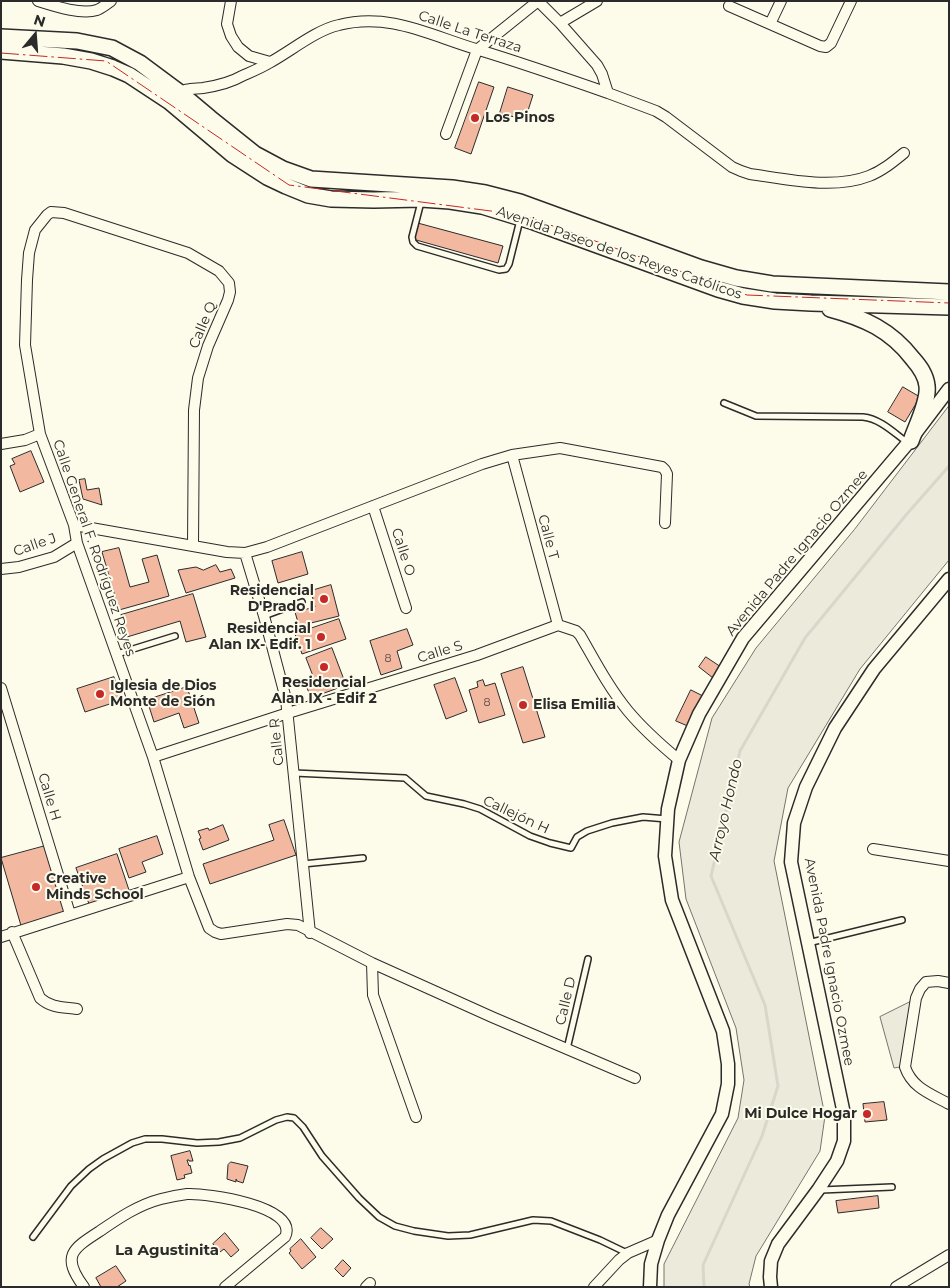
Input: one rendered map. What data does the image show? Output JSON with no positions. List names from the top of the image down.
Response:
{
  "streets": {
    "main road": ["Avenida Paseo de los Reyes Católicos"],
    "street": [
      "Calle La Terraza",
      "Calle Q",
      "Calle T",
      "Calle J",
      "Calle General F. Rodríguez Reyes",
      "Calle O",
      "Avenida Padre Ignacio Ozmee",
      "Calle S",
      "Calle R",
      "Calle H"
    ],
    "lane": ["Callejón H", "Calle D"]
  },
  "crossings": [
    ["Calle La Terraza", "Avenida Paseo de los Reyes Católicos"],
    ["Calle Q", "Calle General F. Rodríguez Reyes"],
    ["Calle T", "Calle S"],
    ["Calle J", "Calle General F. Rodríguez Reyes"],
    ["Calle General F. Rodríguez Reyes", "Calle S"],
    ["Calle General F. Rodríguez Reyes", "Calle R"],
    ["Avenida Padre Ignacio Ozmee", "Callejón H"],
    ["Calle S", "Calle R"],
    ["Calle R", "Callejón H"]
  ],
  "districts": ["La Agustinita"],
  "water": ["Arroyo Hondo"],
  "places": [
    "Los Pinos",
    "Residencial D'Prado I",
    "Residencial Alan IX- Edif. 1",
    "Residencial Alan IX - Edif 2",
    "Iglesia de Dios Monte de Sión",
    "Elisa Emilia",
    "Creative Minds School",
    "Mi Dulce Hogar"
  ],
  "house_numbers": ["8", "8"],
  "north": "top"
}
